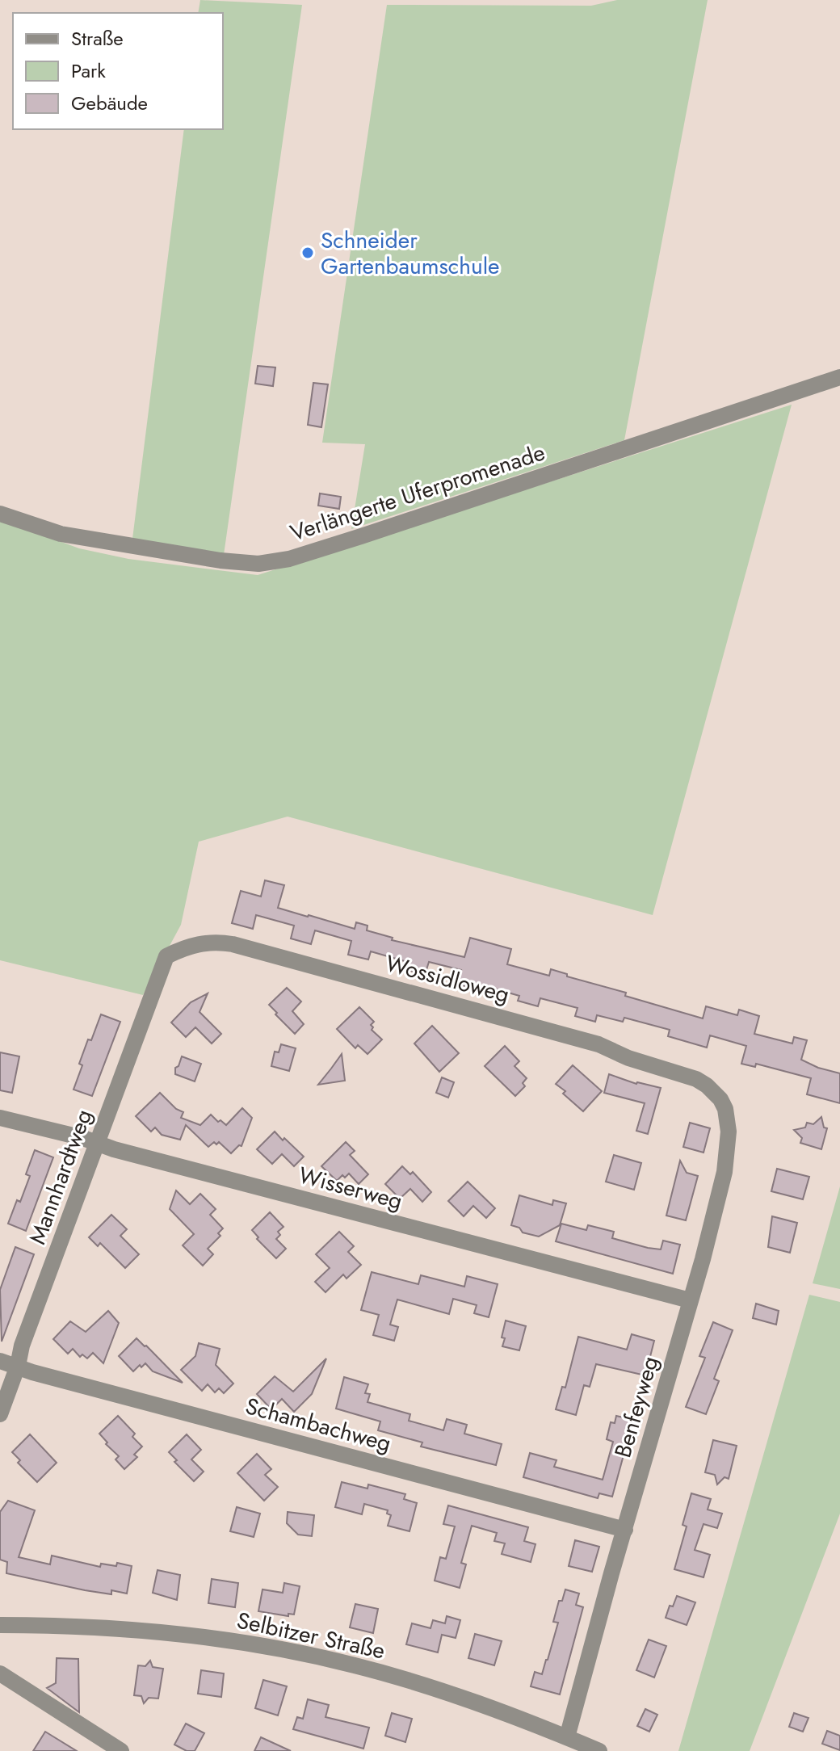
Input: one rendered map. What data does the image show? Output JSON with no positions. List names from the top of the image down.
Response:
{
  "streets": {
    "street": [
      "Verlängerte Uferpromenade",
      "Wossidloweg",
      "Mannhardtweg",
      "Wisserweg",
      "Benfeyweg",
      "Schambachweg",
      "Selbitzer Straße"
    ]
  },
  "crossings": [
    ["Wossidloweg", "Mannhardtweg"],
    ["Wossidloweg", "Benfeyweg"],
    ["Mannhardtweg", "Wisserweg"],
    ["Mannhardtweg", "Schambachweg"],
    ["Wisserweg", "Benfeyweg"],
    ["Benfeyweg", "Schambachweg"],
    ["Benfeyweg", "Selbitzer Straße"]
  ],
  "places": ["Schneider Gartenbaumschule"],
  "legend": ["Straße", "Park", "Gebäude"]
}
